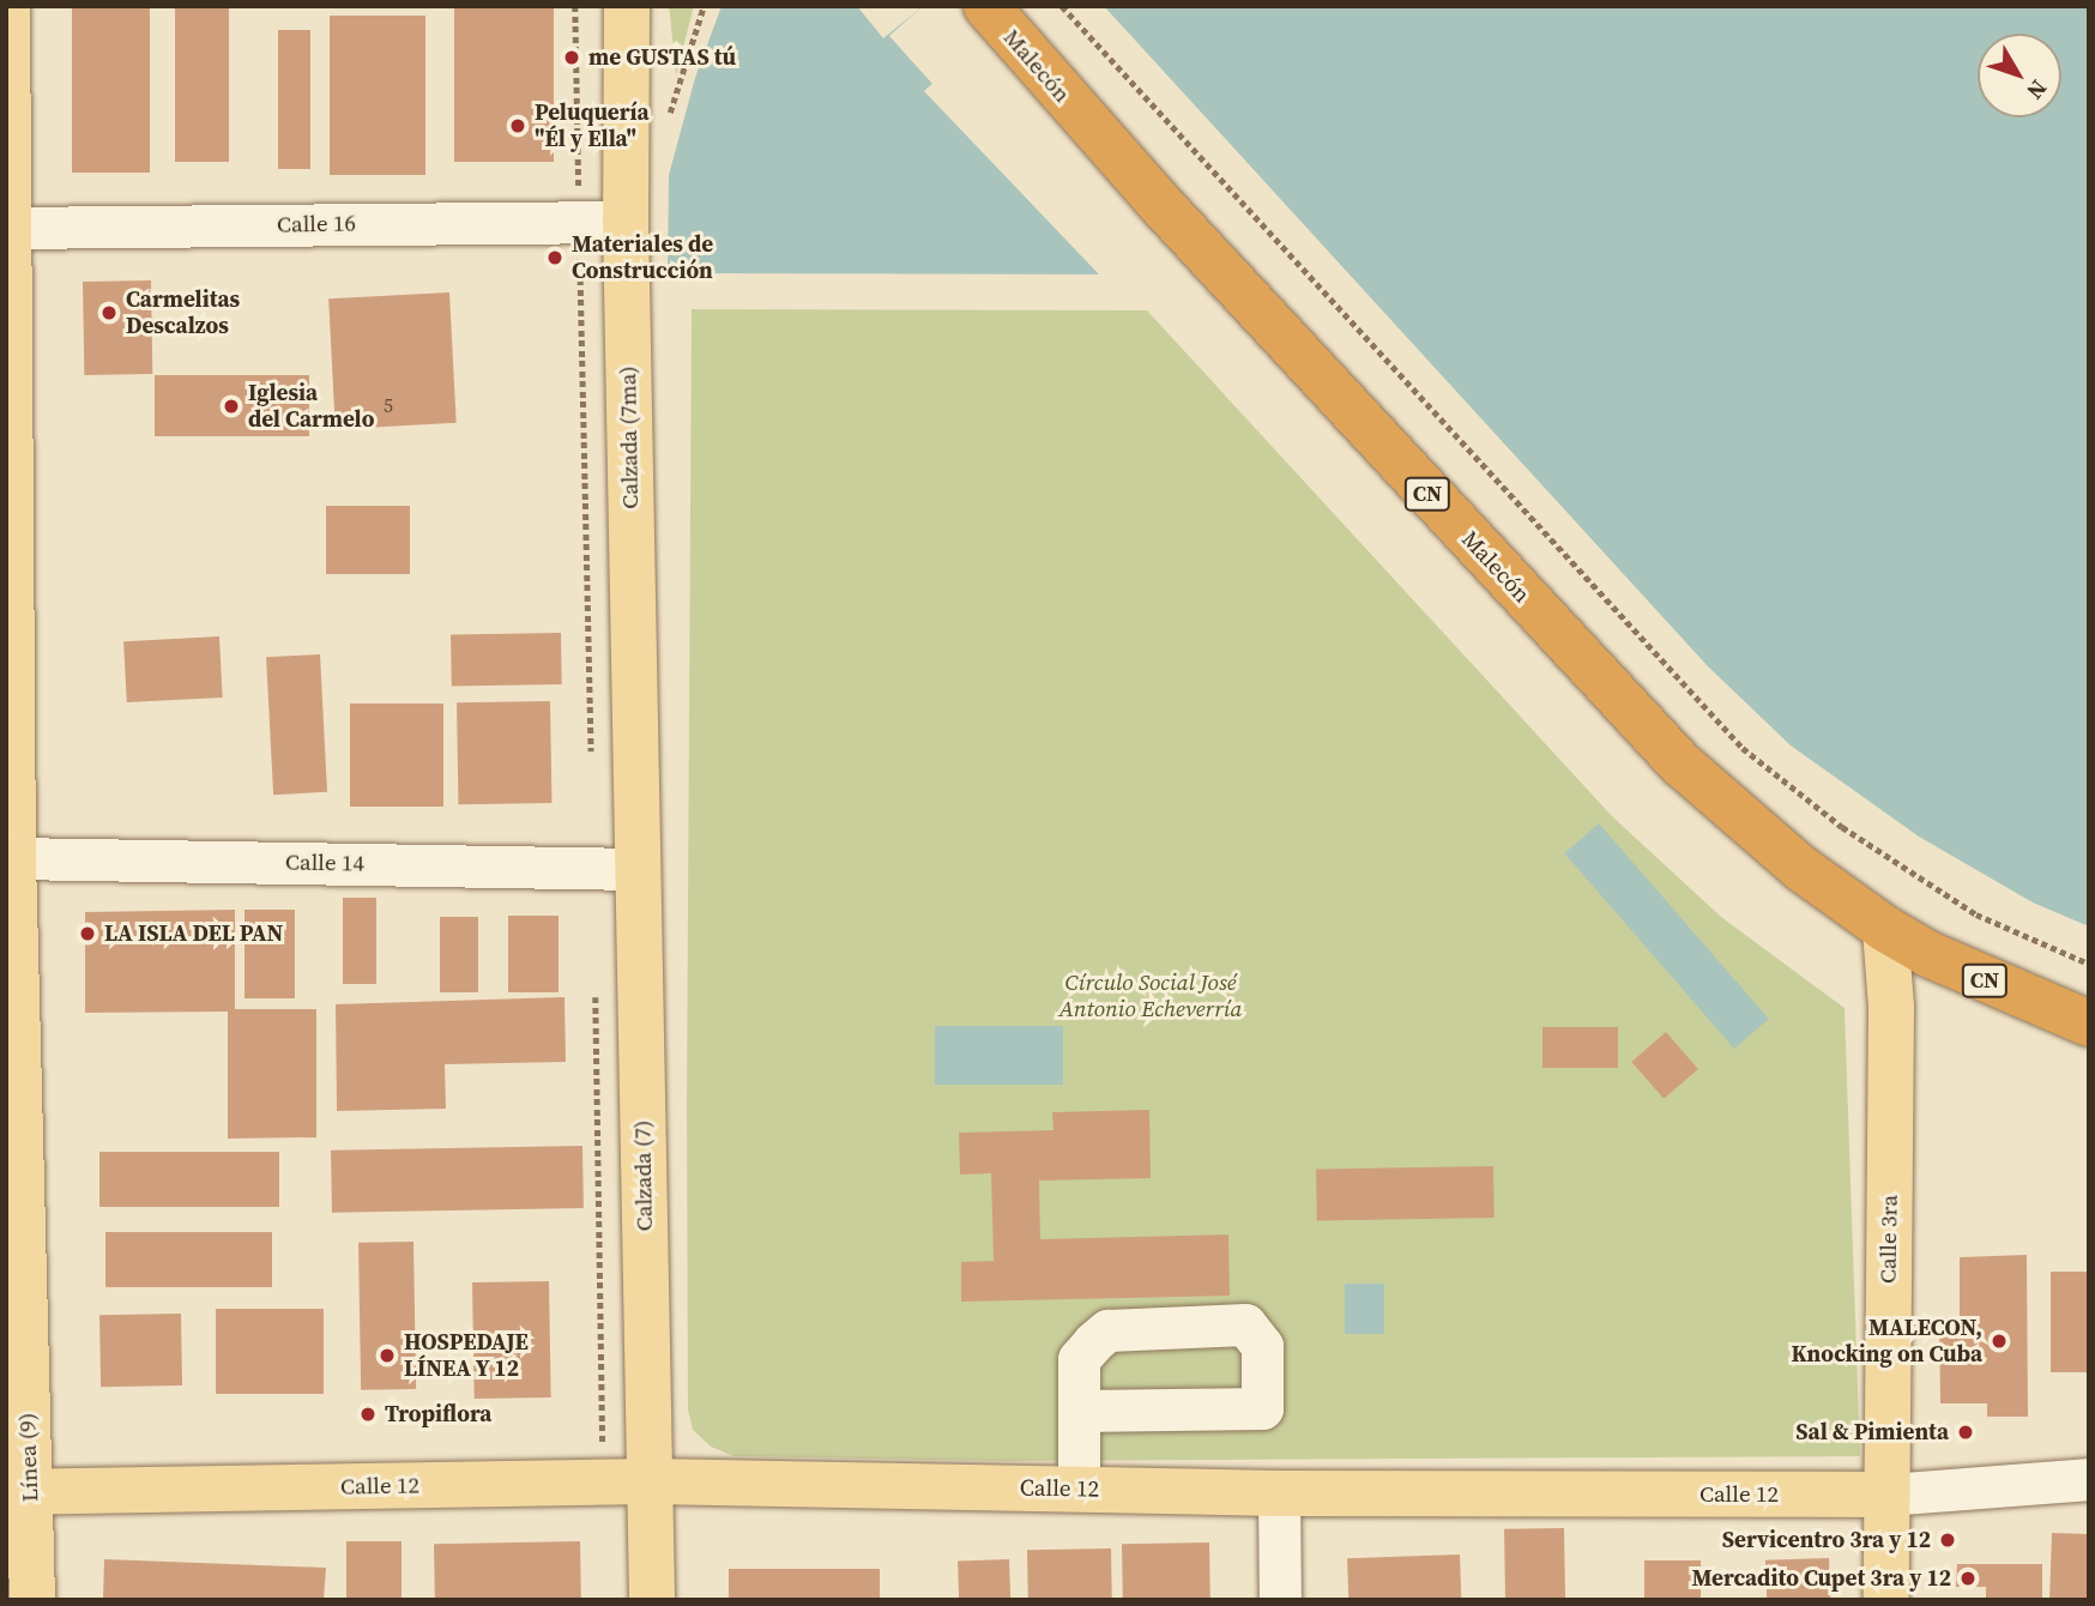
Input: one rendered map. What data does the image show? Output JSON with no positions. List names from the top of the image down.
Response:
{
  "streets": {
    "highway": ["Malecón", "CN"],
    "main road": [
      "Calzada (7ma)",
      "Calzada (7)",
      "Calle 3ra",
      "Línea (9)",
      "Calle 12"
    ],
    "street": ["Calle 16", "Calle 14"]
  },
  "crossings": [
    ["Malecón", "Calle 3ra"],
    ["Calle 16", "Calzada (7ma)"],
    ["Calle 16", "Línea (9)"],
    ["Calzada (7ma)", "Calle 14"],
    ["Calzada (7ma)", "Calzada (7)"],
    ["Calle 14", "Calzada (7)"],
    ["Calle 14", "Línea (9)"],
    ["Calzada (7)", "Calle 12"],
    ["Calle 3ra", "Calle 12"],
    ["Línea (9)", "Calle 12"]
  ],
  "parks": ["Círculo Social José Antonio Echeverría"],
  "places": [
    "me GUSTAS tú",
    "Peluquería \"Él y Ella\"",
    "Materiales de Construcción",
    "Carmelitas Descalzos",
    "Iglesia del Carmelo",
    "LA ISLA DEL PAN",
    "MALECON, Knocking on Cuba",
    "HOSPEDAJE LÍNEA Y 12",
    "Tropiflora",
    "Sal & Pimienta",
    "Servicentro 3ra y 12",
    "Mercadito Cupet 3ra y 12"
  ],
  "house_numbers": ["5"],
  "north": "bottom right"
}
